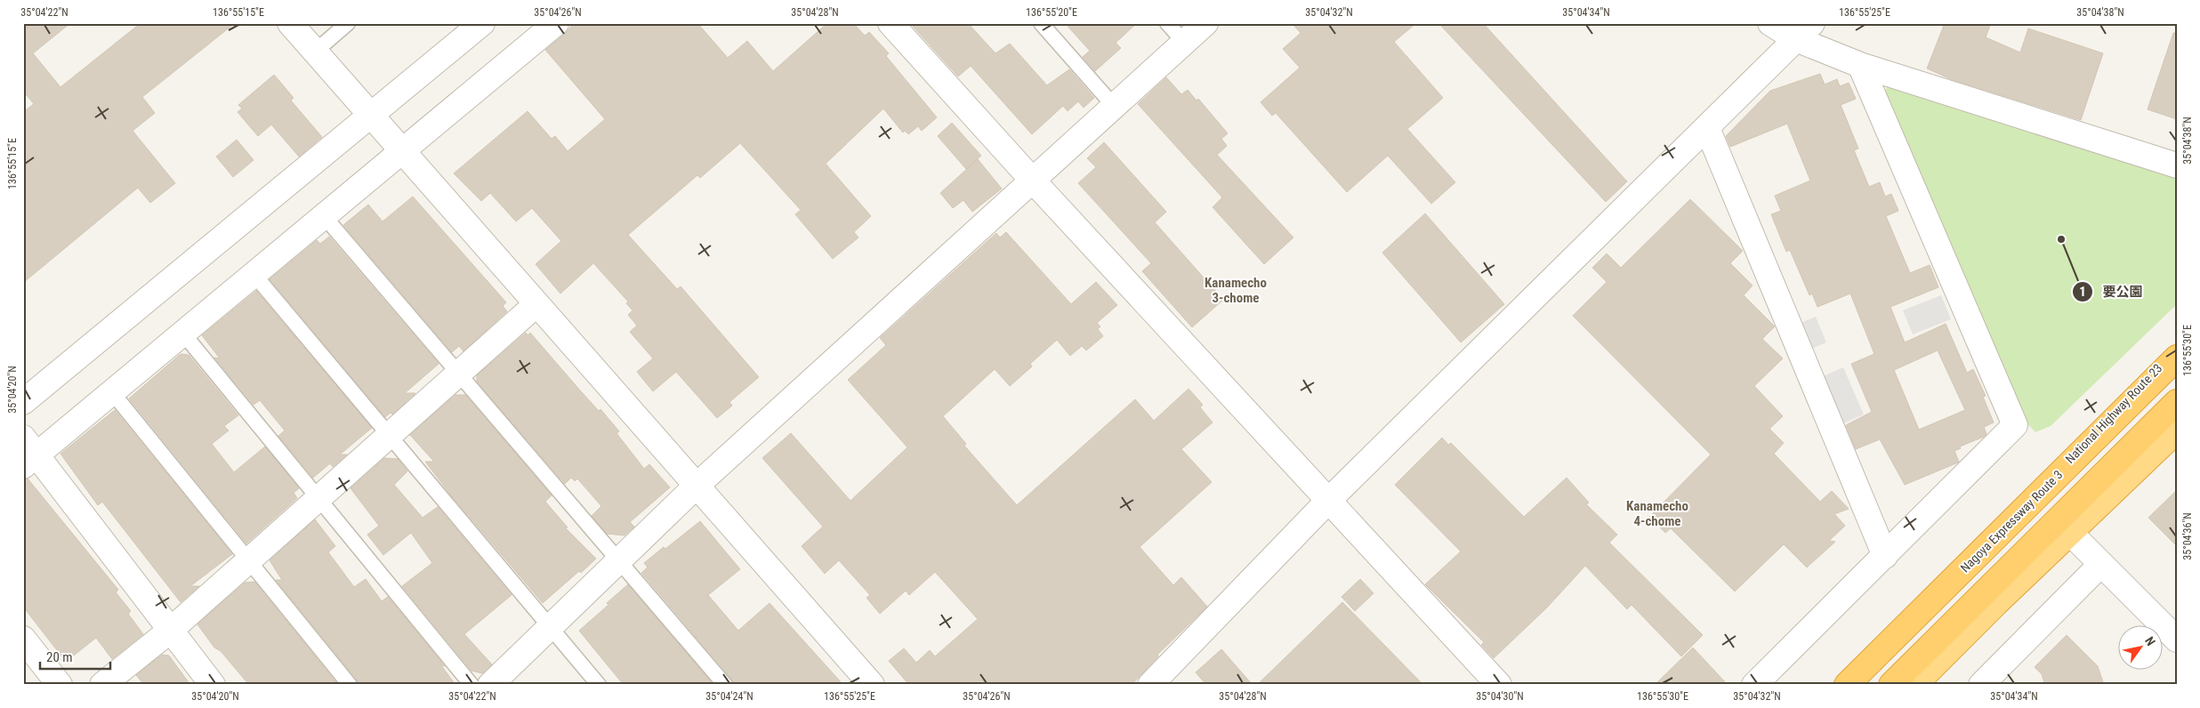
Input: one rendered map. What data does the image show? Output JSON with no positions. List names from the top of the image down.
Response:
{
  "streets": {
    "highway": ["National Highway Route 23", "Nagoya Expressway Route 3"]
  },
  "crossings": [
    ["National Highway Route 23", "Nagoya Expressway Route 3"]
  ],
  "districts": ["Kanamecho 3-chome", "Kanamecho 4-chome"],
  "places": ["要公園"],
  "scale_bar": "20 m",
  "north": "top right",
  "coordinates": [
    "35°04'22\"N",
    "136°55'15\"E",
    "35°04'26\"N",
    "35°04'28\"N",
    "136°55'20\"E",
    "35°04'32\"N",
    "35°04'34\"N",
    "136°55'25\"E",
    "35°04'38\"N",
    "136°55'30\"E",
    "35°04'20\"N",
    "35°04'36\"N",
    "35°04'24\"N",
    "35°04'30\"N"
  ]
}
